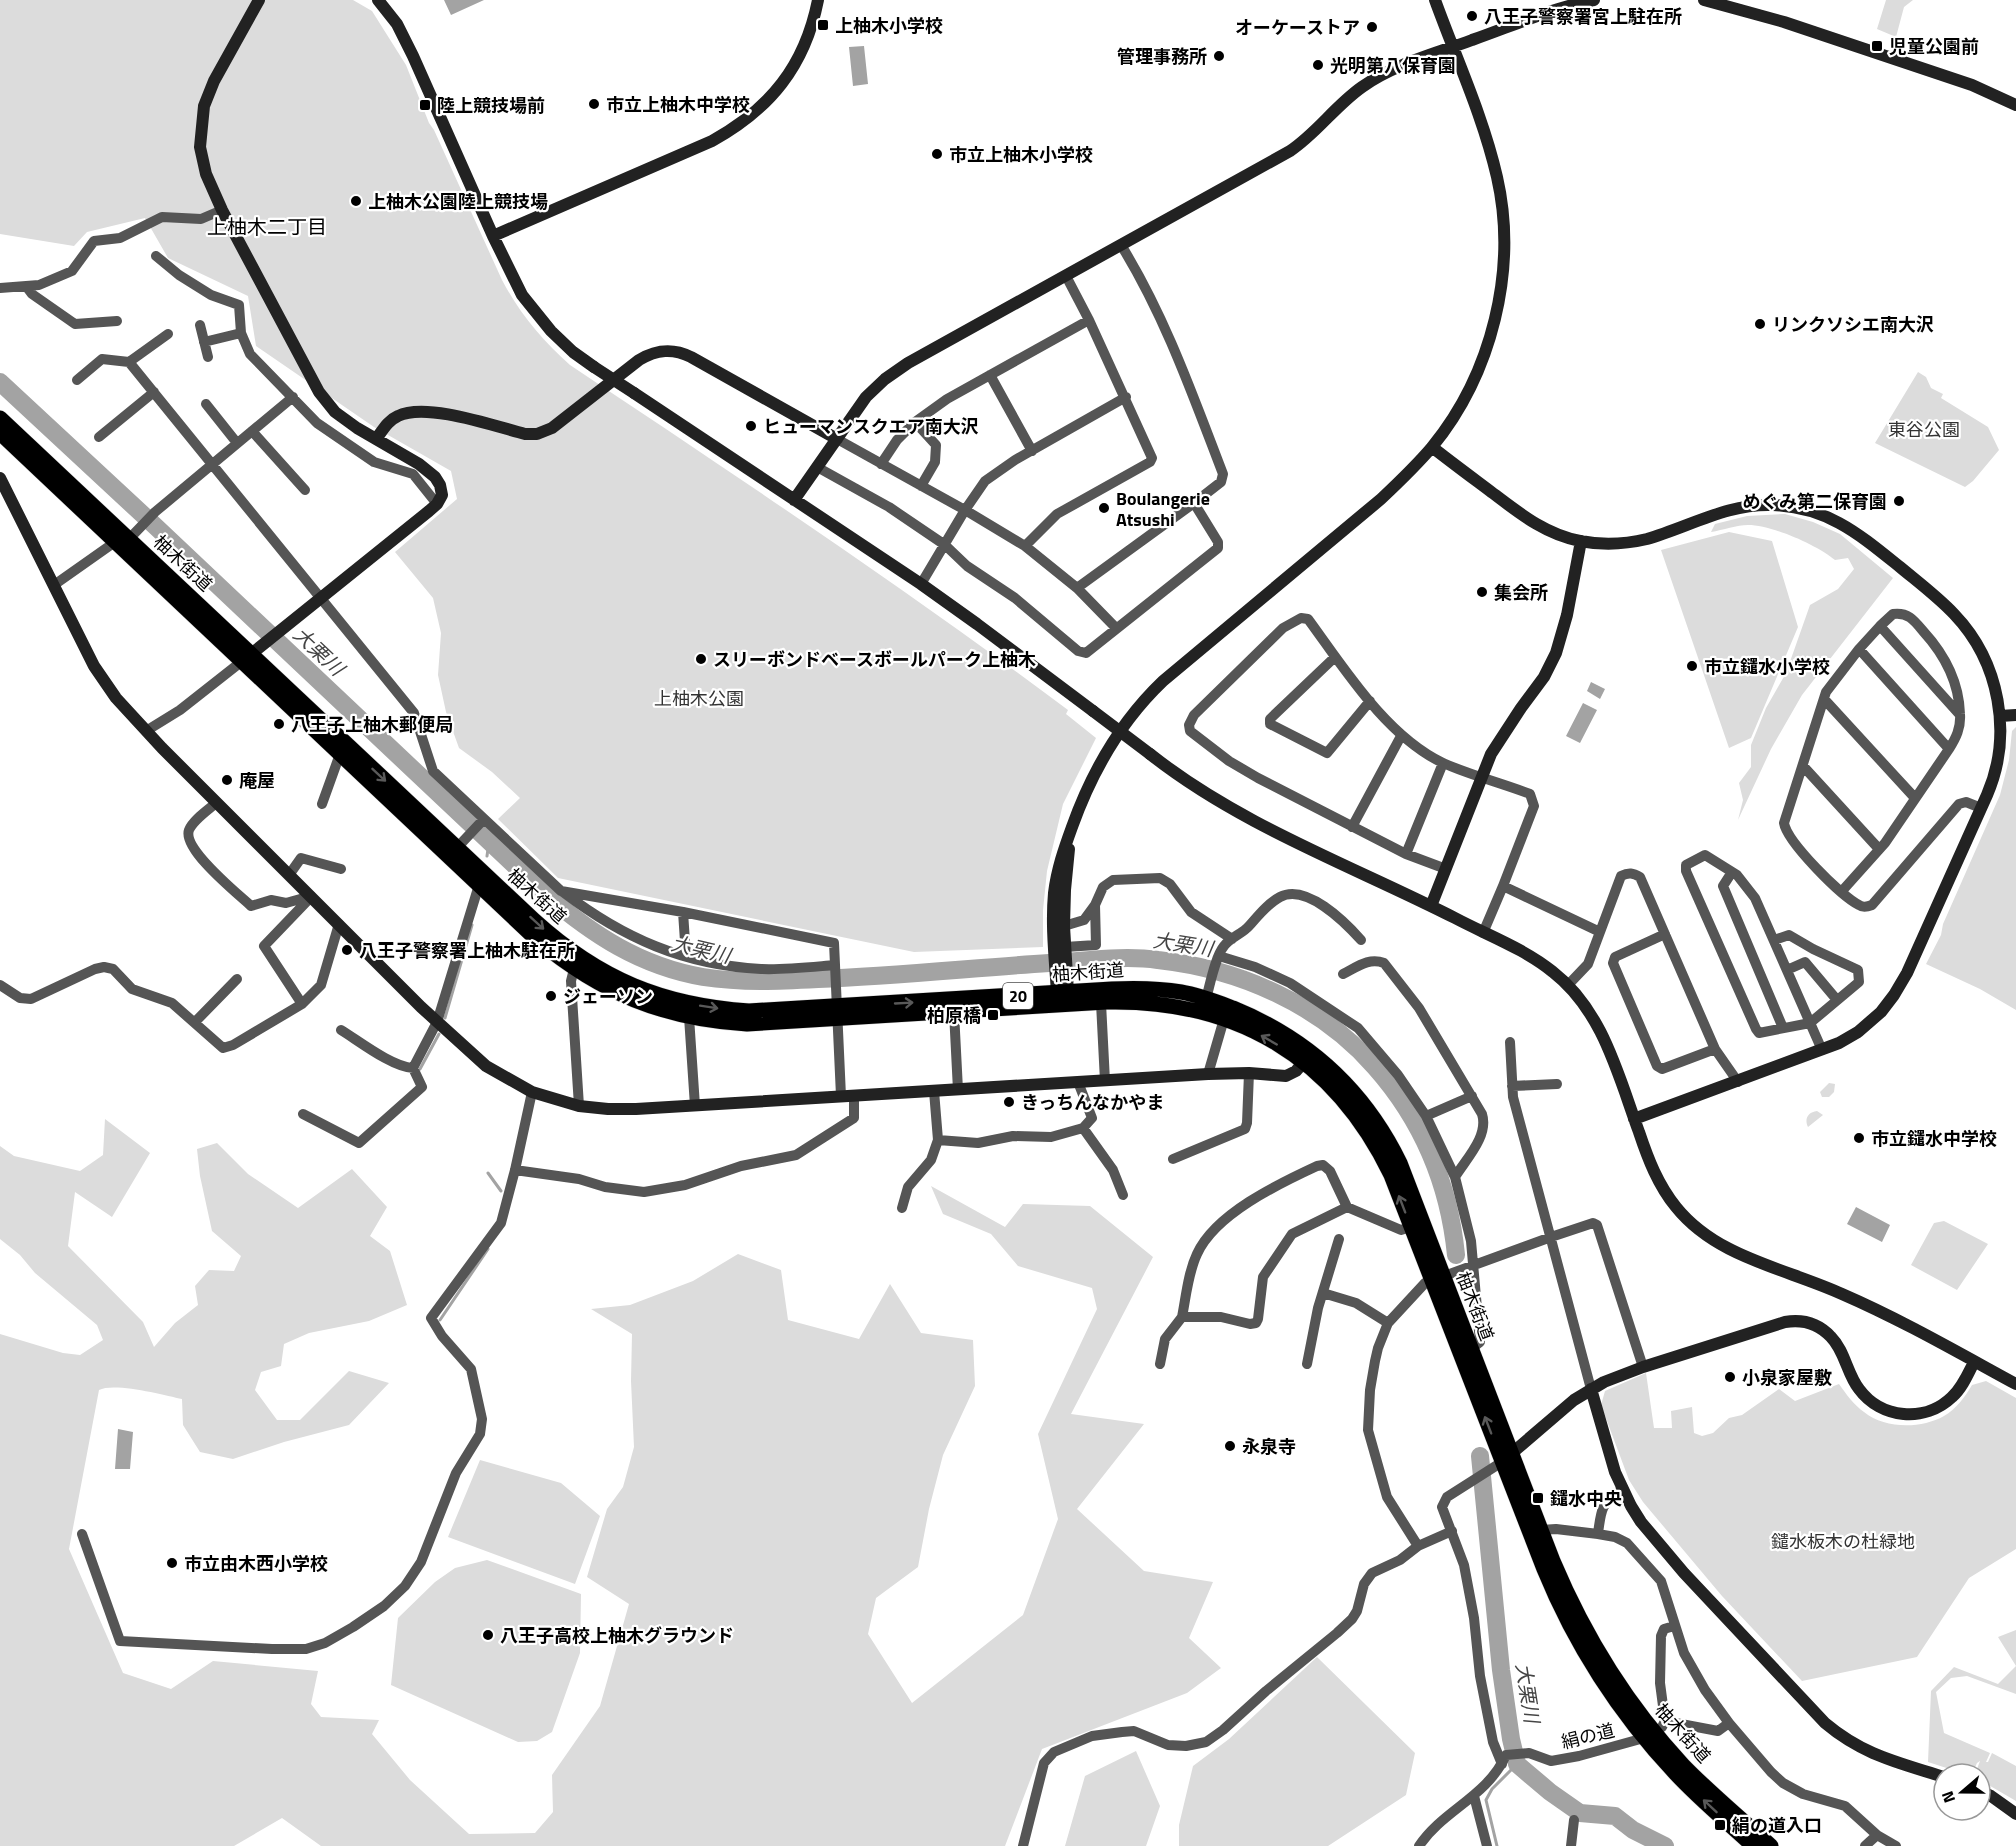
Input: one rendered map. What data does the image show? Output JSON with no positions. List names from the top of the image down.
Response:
{
  "streets": {
    "main road": ["柚木街道", "20"],
    "street": ["絹の道"]
  },
  "crossings": [
    ["柚木街道", "絹の道"]
  ],
  "districts": ["上柚木二丁目"],
  "water": ["大栗川"],
  "parks": ["東谷公園", "上柚木公園", "鑓水板木の杜緑地"],
  "places": {
    "other": [
      "八王子警察署宮上駐在所",
      "オーケーストア",
      "管理事務所",
      "光明第八保育園",
      "市立上柚木中学校",
      "市立上柚木小学校",
      "上柚木公園陸上競技場",
      "リンクソシエ南大沢",
      "ヒューマンスクエア南大沢",
      "めぐみ第二保育園",
      "Boulangerie Atsushi",
      "集会所",
      "スリーボンドベースボールパーク上柚木",
      "市立鑓水小学校",
      "八王子上柚木郵便局",
      "庵屋",
      "八王子警察署上柚木駐在所",
      "ジェーソン",
      "きっちんなかやま",
      "市立鑓水中学校",
      "小泉家屋敷",
      "永泉寺",
      "市立由木西小学校",
      "八王子高校上柚木グラウンド"
    ],
    "transit": [
      "上柚木小学校",
      "児童公園前",
      "陸上競技場前",
      "柏原橋",
      "鑓水中央",
      "絹の道入口"
    ]
  },
  "north": "left"
}
